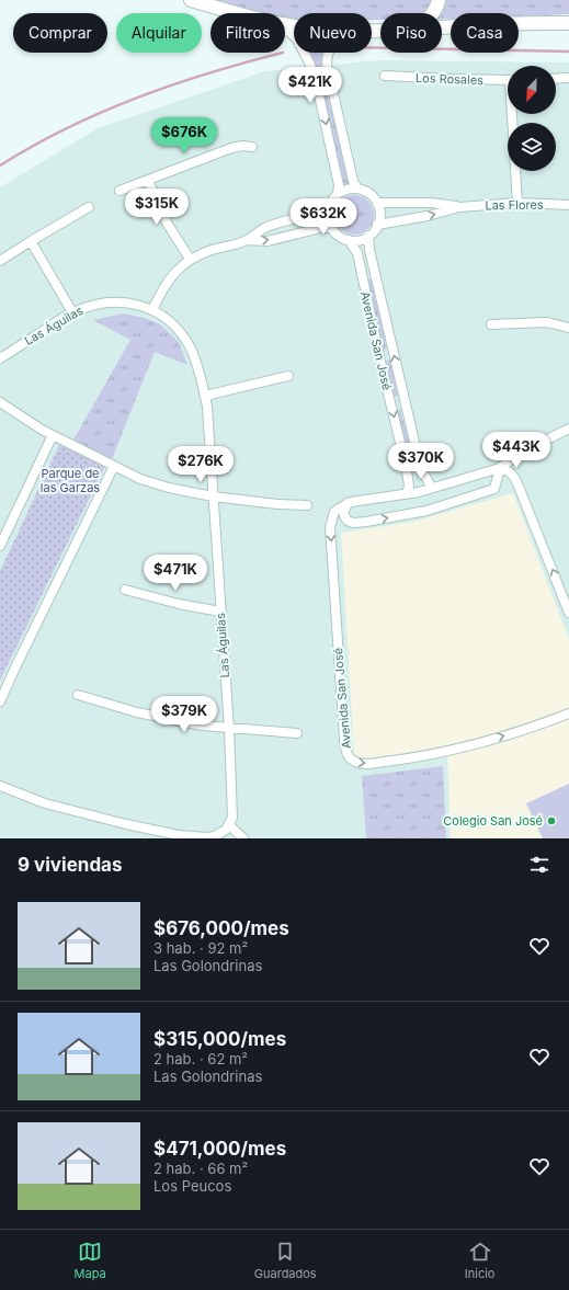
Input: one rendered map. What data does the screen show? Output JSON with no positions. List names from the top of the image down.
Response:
{
  "streets": {
    "street": [
      "Los Rosales",
      "Las Flores",
      "Las Águilas",
      "Avenida San José"
    ]
  },
  "crossings": [
    ["Las Flores", "Avenida San José"]
  ],
  "parks": ["Parque de las Garzas"],
  "places": ["Colegio San José"],
  "north": "bottom left",
  "page": {
    "chip": [
      "Comprar",
      "Alquilar",
      "Filtros",
      "Nuevo",
      "Piso",
      "Casa"
    ],
    "price": [
      "$421K",
      "$676K",
      "$315K",
      "$632K",
      "$443K",
      "$370K",
      "$276K",
      "$471K",
      "$379K"
    ],
    "heading": "9 viviendas",
    "list": [
      {
        "name": "$676,000/mes",
        "note": "3 hab. · 92 m² · Las Golondrinas"
      },
      {
        "name": "$315,000/mes",
        "note": "2 hab. · 62 m² · Las Golondrinas"
      },
      {
        "name": "$471,000/mes",
        "note": "2 hab. · 66 m² · Los Peucos"
      }
    ],
    "tabs": ["Mapa", "Guardados", "Inicio"]
  }
}
